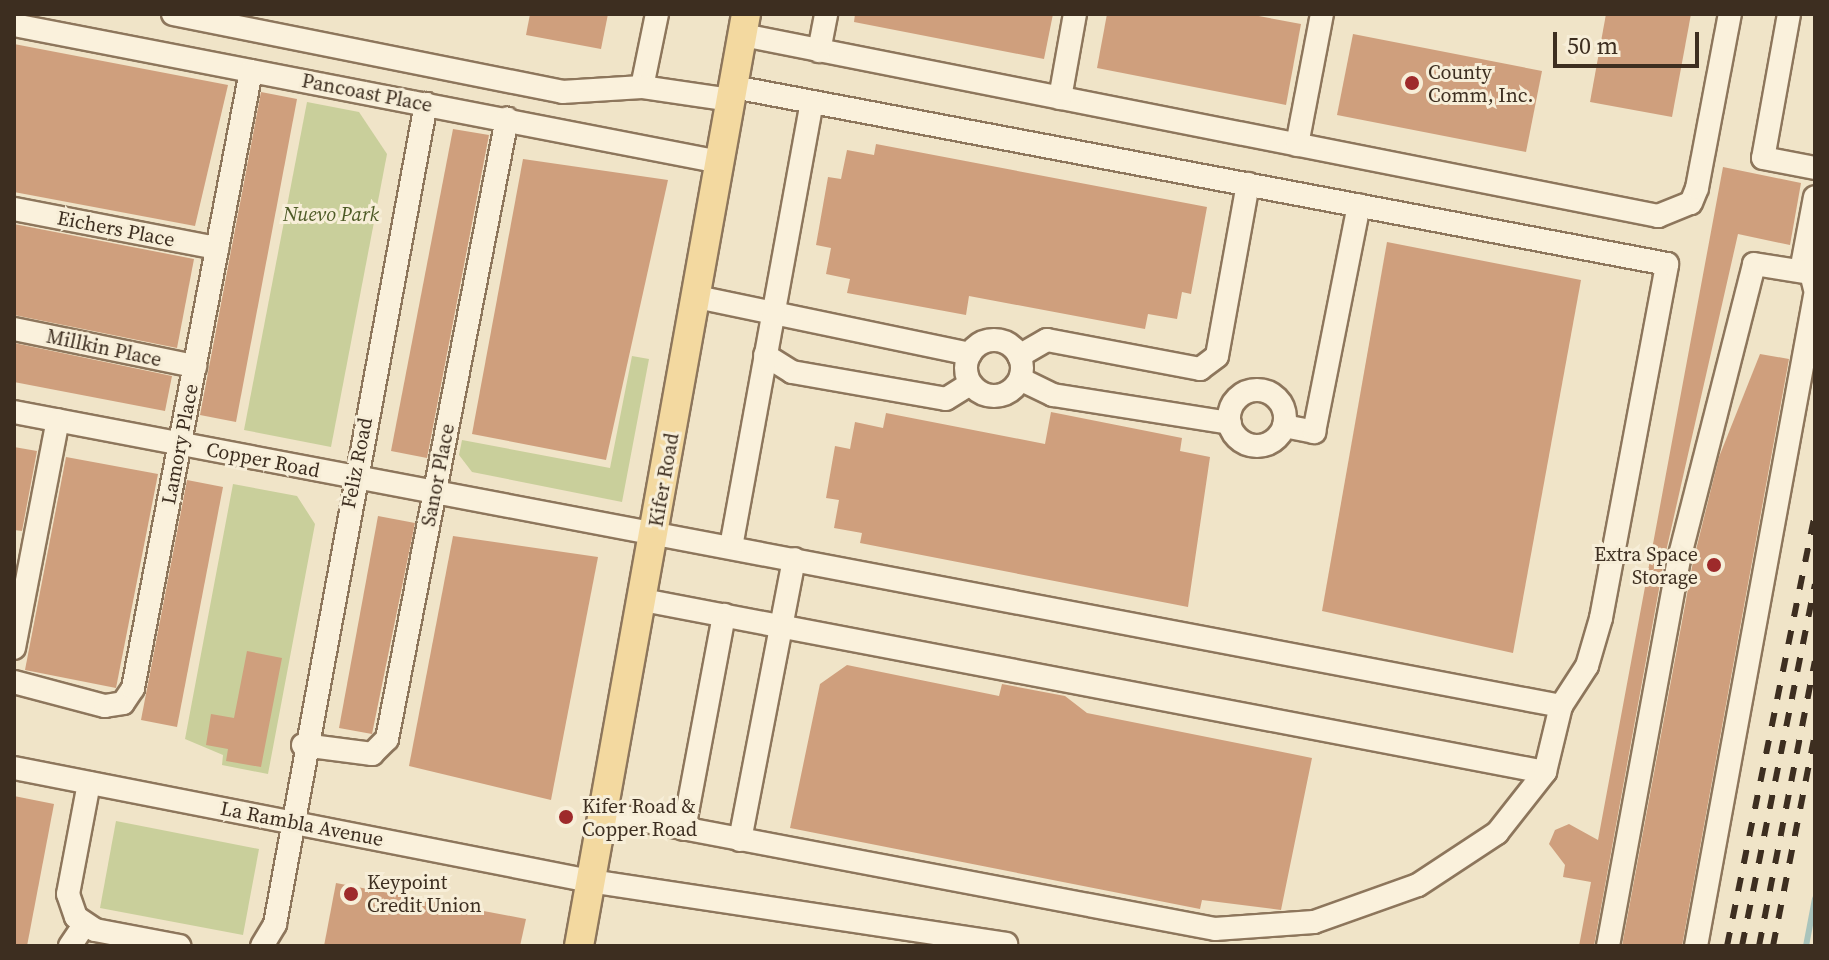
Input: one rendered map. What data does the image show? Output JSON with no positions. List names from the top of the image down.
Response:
{
  "streets": {
    "main road": ["Kifer Road"],
    "street": [
      "Pancoast Place",
      "Eichers Place",
      "Millkin Place",
      "Lamory Place",
      "Copper Road",
      "Feliz Road",
      "Sanor Place",
      "La Rambla Avenue"
    ]
  },
  "crossings": [
    ["Pancoast Place", "Lamory Place"],
    ["Pancoast Place", "Feliz Road"],
    ["Pancoast Place", "Sanor Place"],
    ["Pancoast Place", "Kifer Road"],
    ["Eichers Place", "Lamory Place"],
    ["Millkin Place", "Lamory Place"],
    ["Lamory Place", "Copper Road"],
    ["Copper Road", "Feliz Road"],
    ["Copper Road", "Sanor Place"],
    ["Copper Road", "Kifer Road"],
    ["Feliz Road", "Sanor Place"],
    ["Feliz Road", "La Rambla Avenue"],
    ["Kifer Road", "La Rambla Avenue"]
  ],
  "parks": ["Nuevo Park"],
  "places": [
    "County Comm, Inc.",
    "Extra Space Storage",
    "Kifer Road & Copper Road",
    "Keypoint Credit Union"
  ],
  "scale_bar": "50 m"
}
